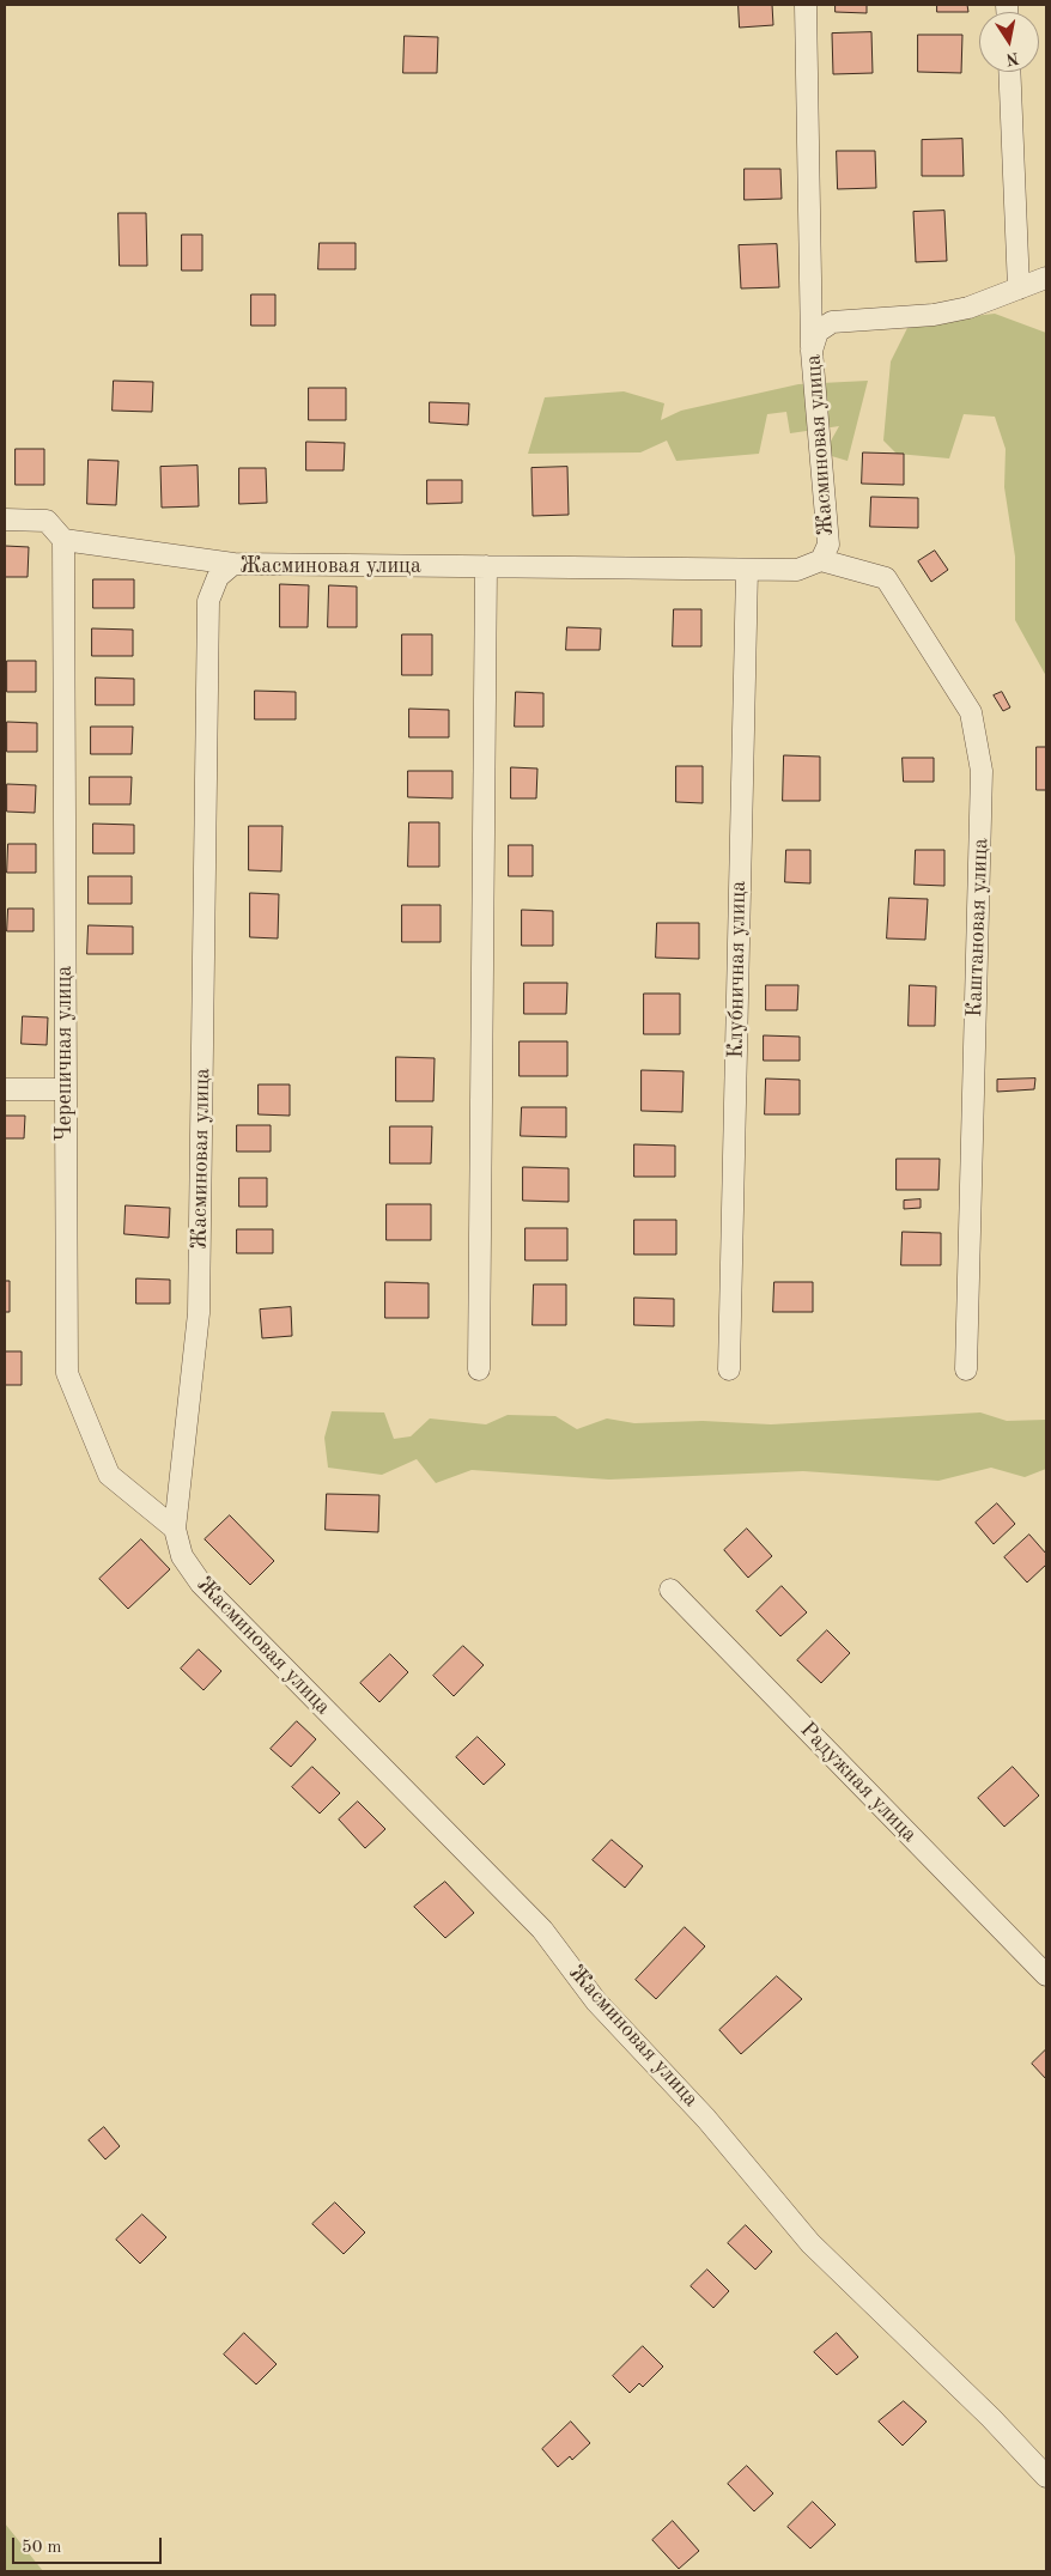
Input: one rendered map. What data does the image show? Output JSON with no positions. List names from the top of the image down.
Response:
{
  "streets": {
    "street": [
      "Жасминовая улица",
      "Каштановая улица",
      "Клубничная улица",
      "Черепичная улица",
      "Радужная улица"
    ]
  },
  "crossings": [
    ["Жасминовая улица", "Каштановая улица"],
    ["Жасминовая улица", "Клубничная улица"],
    ["Жасминовая улица", "Черепичная улица"]
  ],
  "scale_bar": "50 m",
  "north": "bottom"
}
